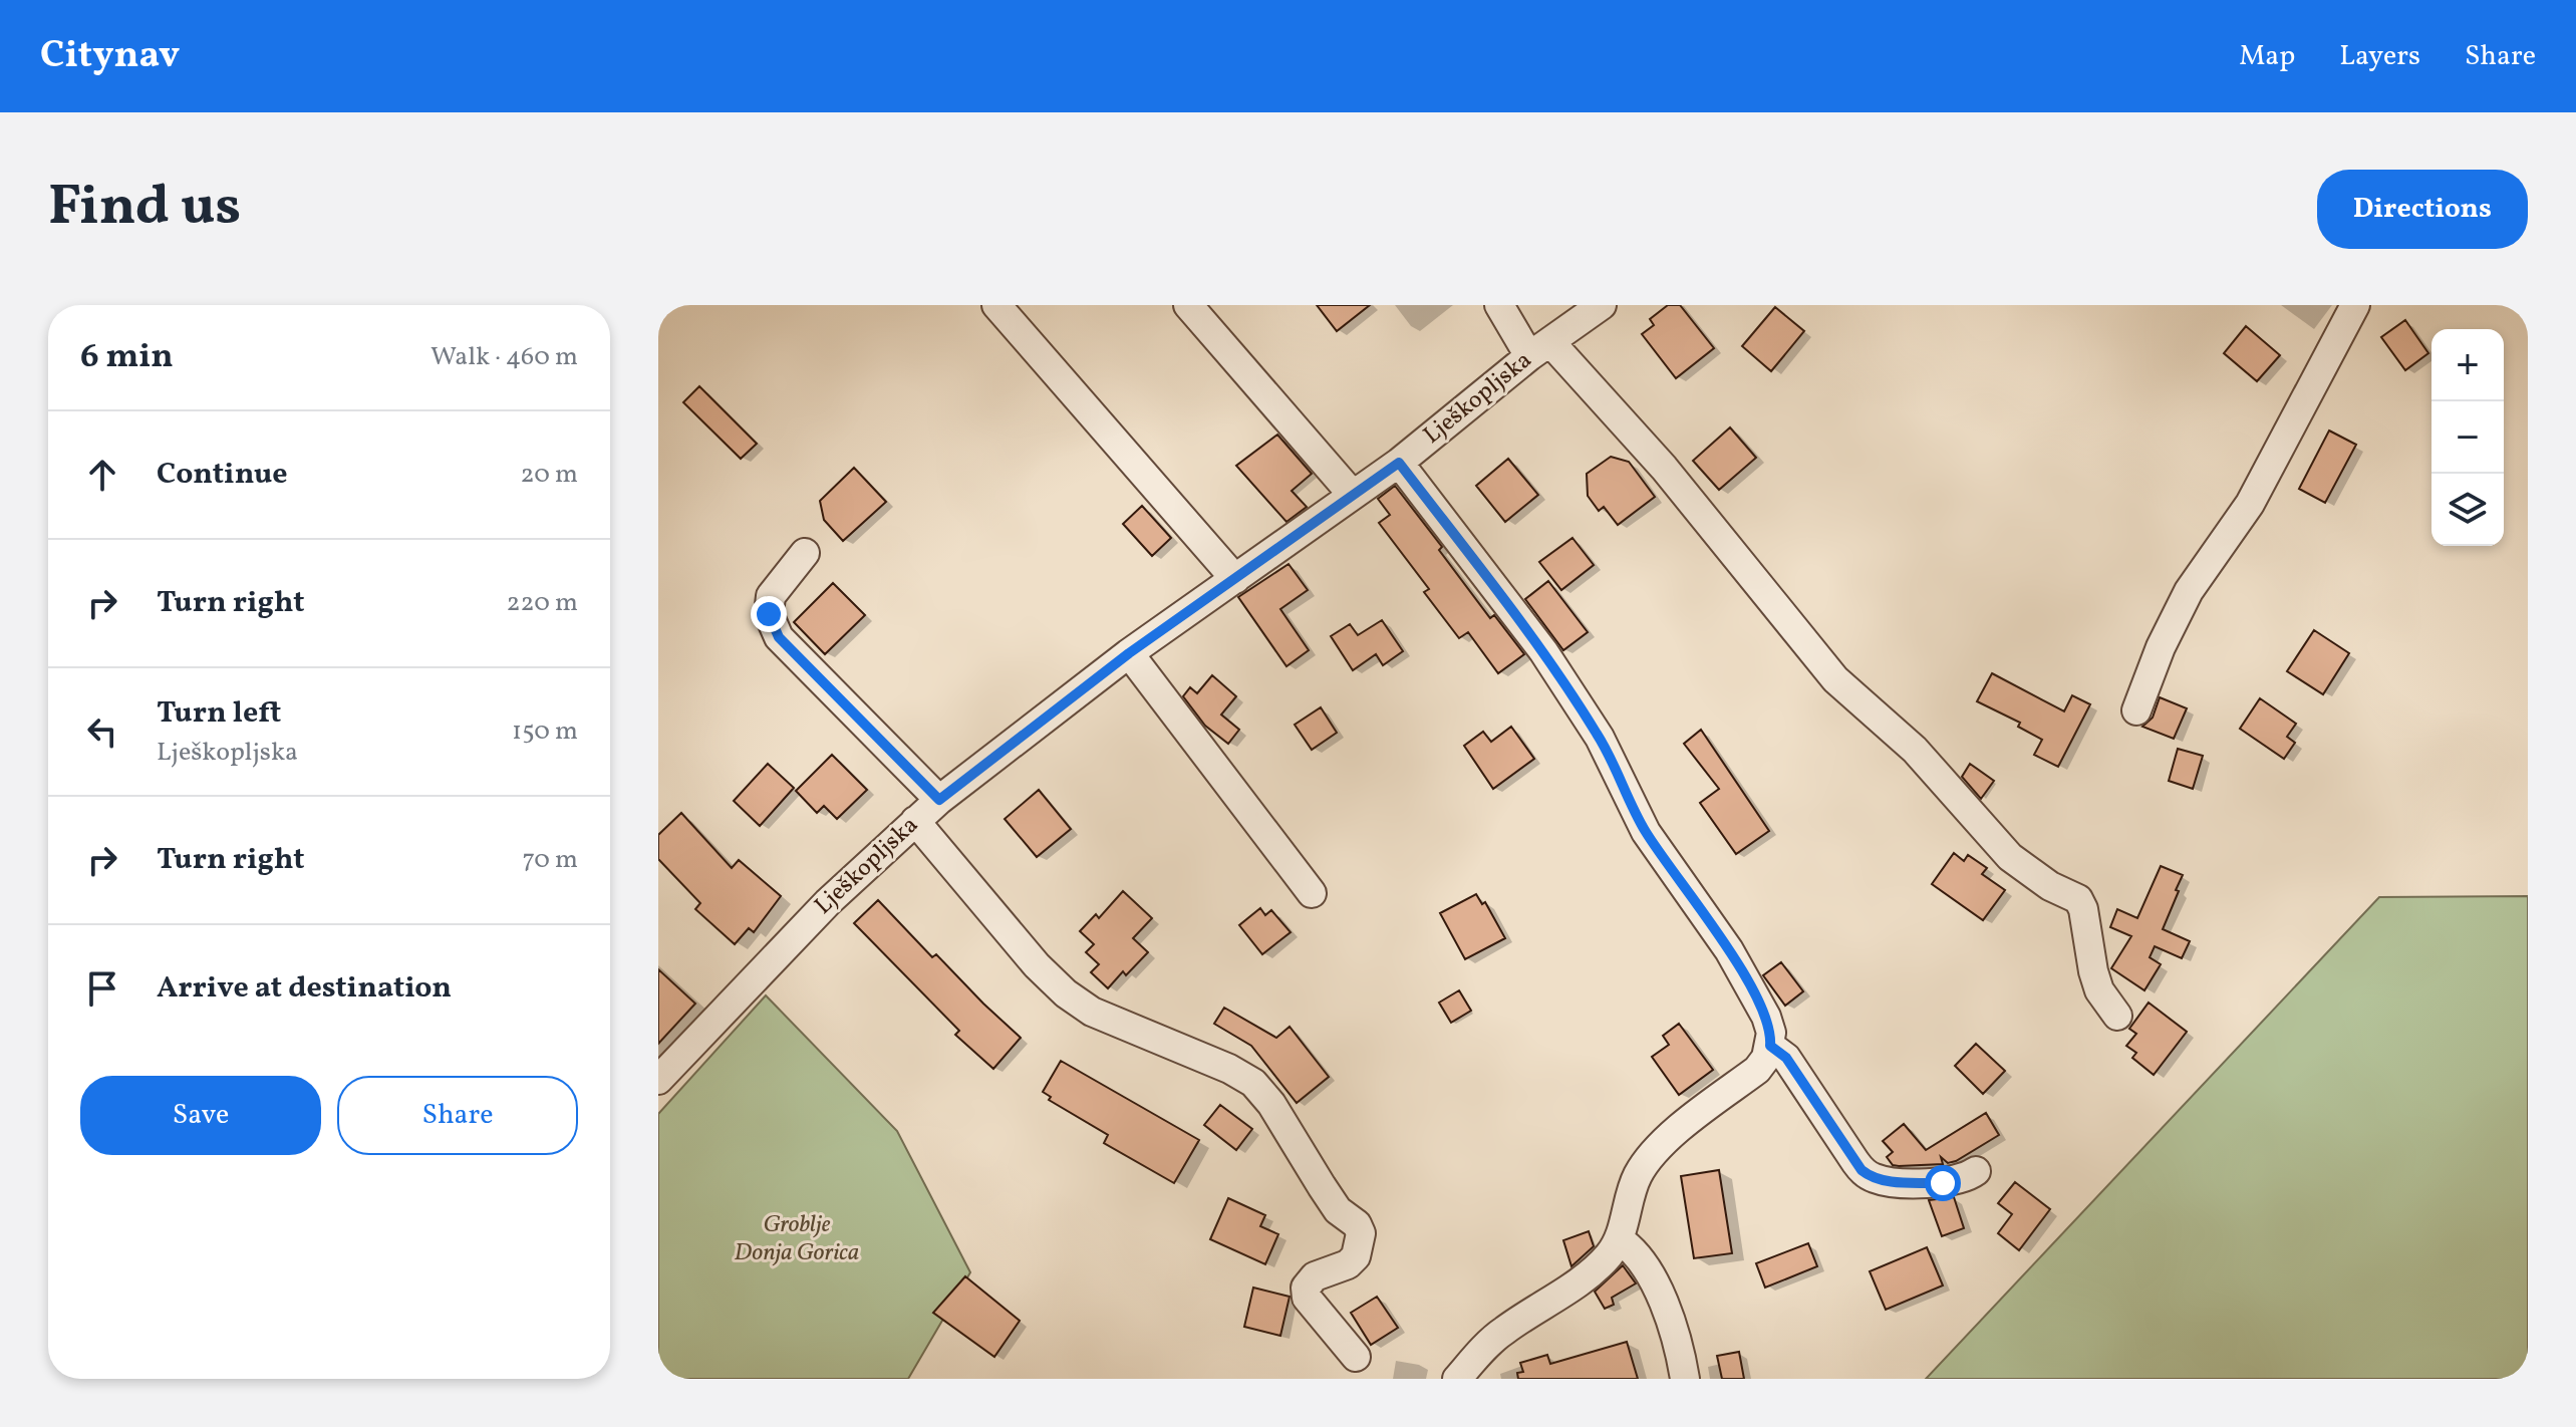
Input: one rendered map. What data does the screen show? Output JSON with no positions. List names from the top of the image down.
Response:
{
  "streets": {
    "street": ["Lješkopljska"]
  },
  "parks": ["Groblje Donja Gorica"],
  "page": {
    "header": "Citynav",
    "nav": ["Map", "Layers", "Share"],
    "title": "Find us",
    "buttons": [
      "Directions",
      ["Save", "Share"]
    ],
    "heading": ["6 min", "Walk · 460 m"],
    "map_buttons": ["+", "−"],
    "list": [
      ["Continue", "20 m"],
      ["Turn right", "220 m"],
      ["Turn left", "Lješkopljska", "150 m"],
      ["Turn right", "70 m"],
      "Arrive at destination"
    ]
  }
}
